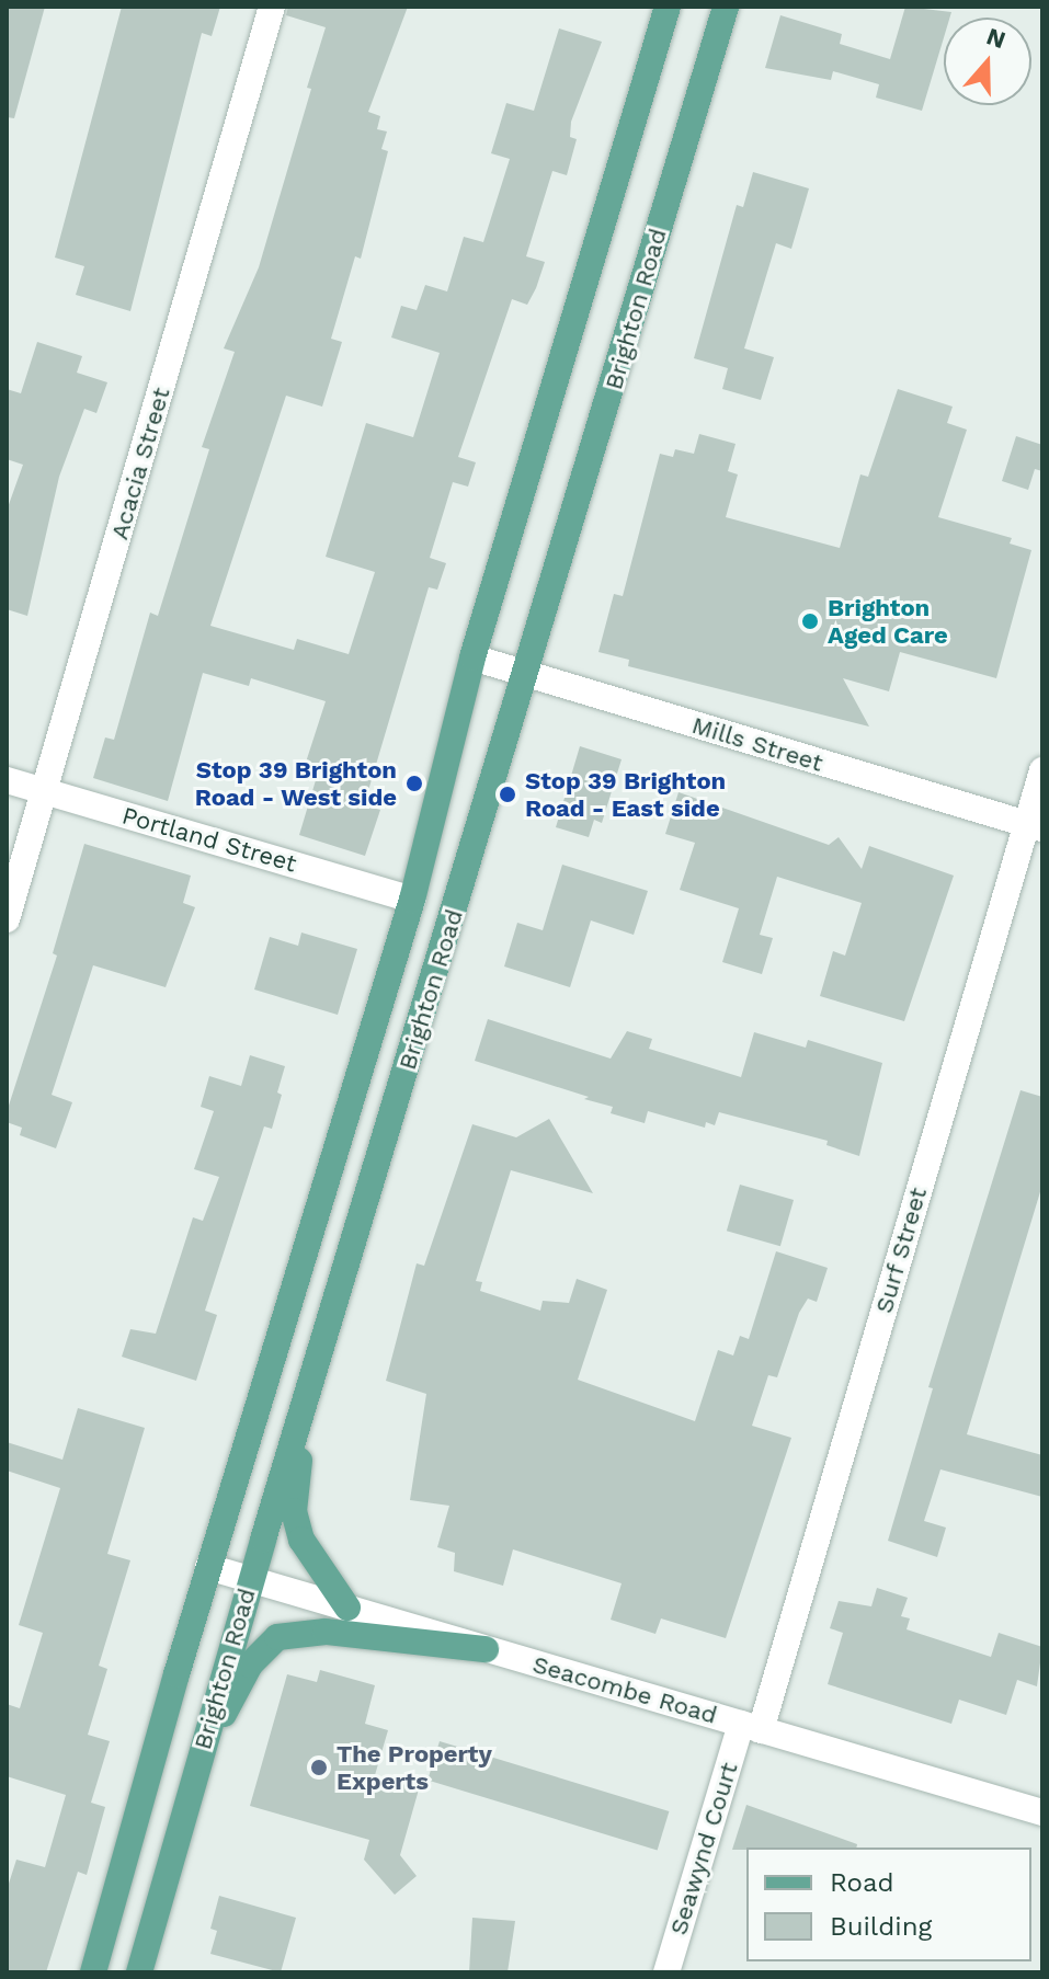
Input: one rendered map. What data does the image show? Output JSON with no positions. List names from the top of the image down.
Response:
{
  "streets": {
    "main road": ["Brighton Road"],
    "street": [
      "Acacia Street",
      "Mills Street",
      "Portland Street",
      "Surf Street",
      "Seacombe Road",
      "Seawynd Court"
    ]
  },
  "crossings": [
    ["Brighton Road", "Mills Street"],
    ["Brighton Road", "Portland Street"],
    ["Brighton Road", "Seacombe Road"],
    ["Acacia Street", "Portland Street"],
    ["Mills Street", "Surf Street"],
    ["Surf Street", "Seacombe Road"],
    ["Surf Street", "Seawynd Court"],
    ["Seacombe Road", "Seawynd Court"]
  ],
  "places": [
    "Brighton Aged Care",
    "Stop 39 Brighton Road - West side",
    "Stop 39 Brighton Road - East side",
    "The Property Experts"
  ],
  "legend": ["Road", "Building"],
  "north": "top"
}
